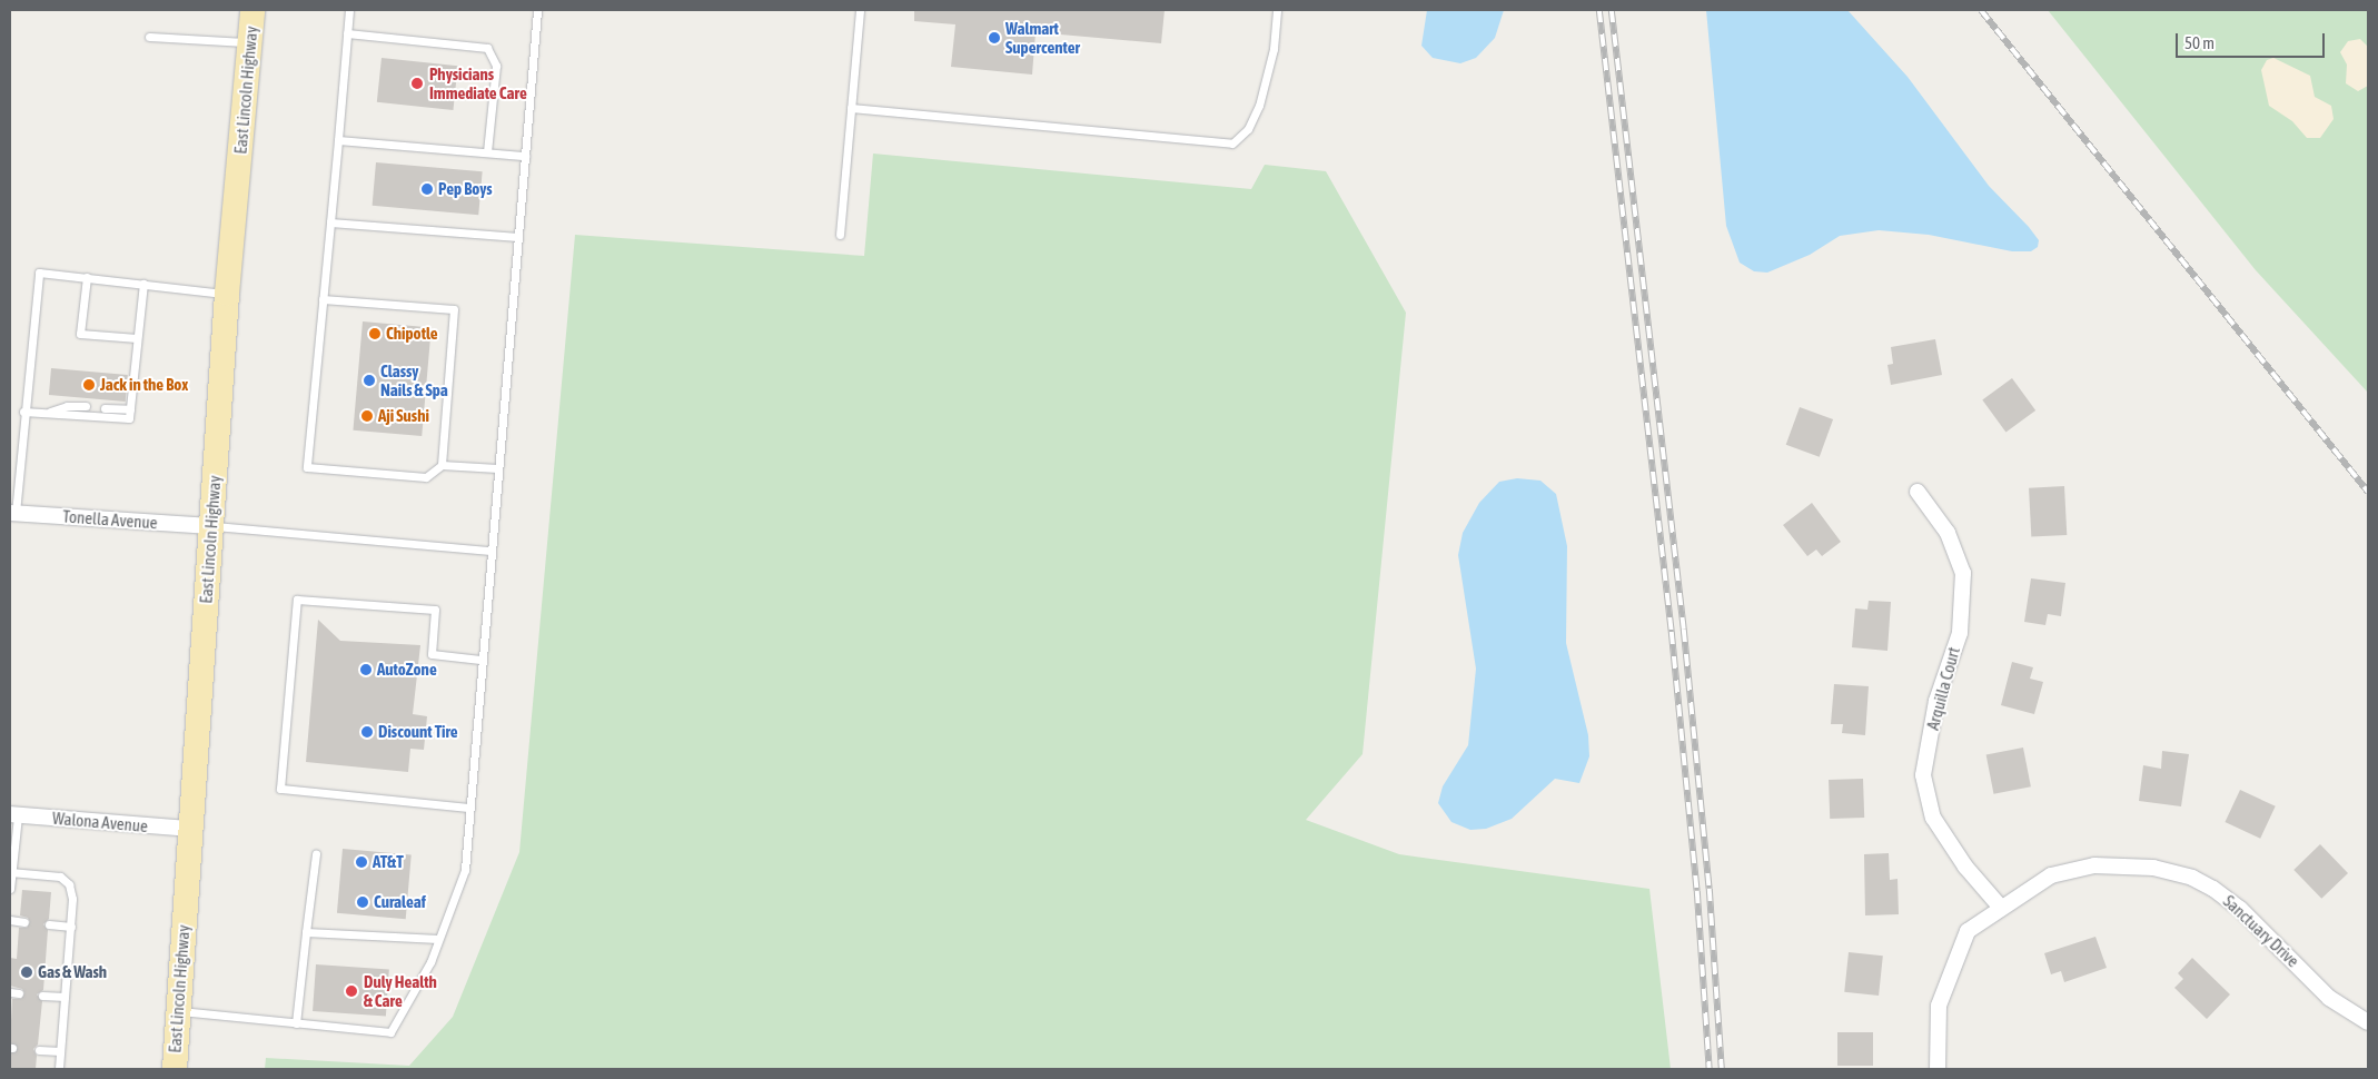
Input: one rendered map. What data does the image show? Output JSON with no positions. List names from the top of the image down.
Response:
{
  "streets": {
    "main road": ["East Lincoln Highway"],
    "street": [
      "Tonella Avenue",
      "Arquilla Court",
      "Walona Avenue",
      "Sanctuary Drive"
    ]
  },
  "crossings": [
    ["East Lincoln Highway", "Tonella Avenue"],
    ["East Lincoln Highway", "Walona Avenue"],
    ["Arquilla Court", "Sanctuary Drive"]
  ],
  "places": [
    "Walmart Supercenter",
    "Physicians Immediate Care",
    "Pep Boys",
    "Chipotle",
    "Classy Nails & Spa",
    "Jack in the Box",
    "Aji Sushi",
    "AutoZone",
    "Discount Tire",
    "AT&T",
    "Curaleaf",
    "Gas & Wash",
    "Duly Health & Care"
  ],
  "scale_bar": "50 m"
}
